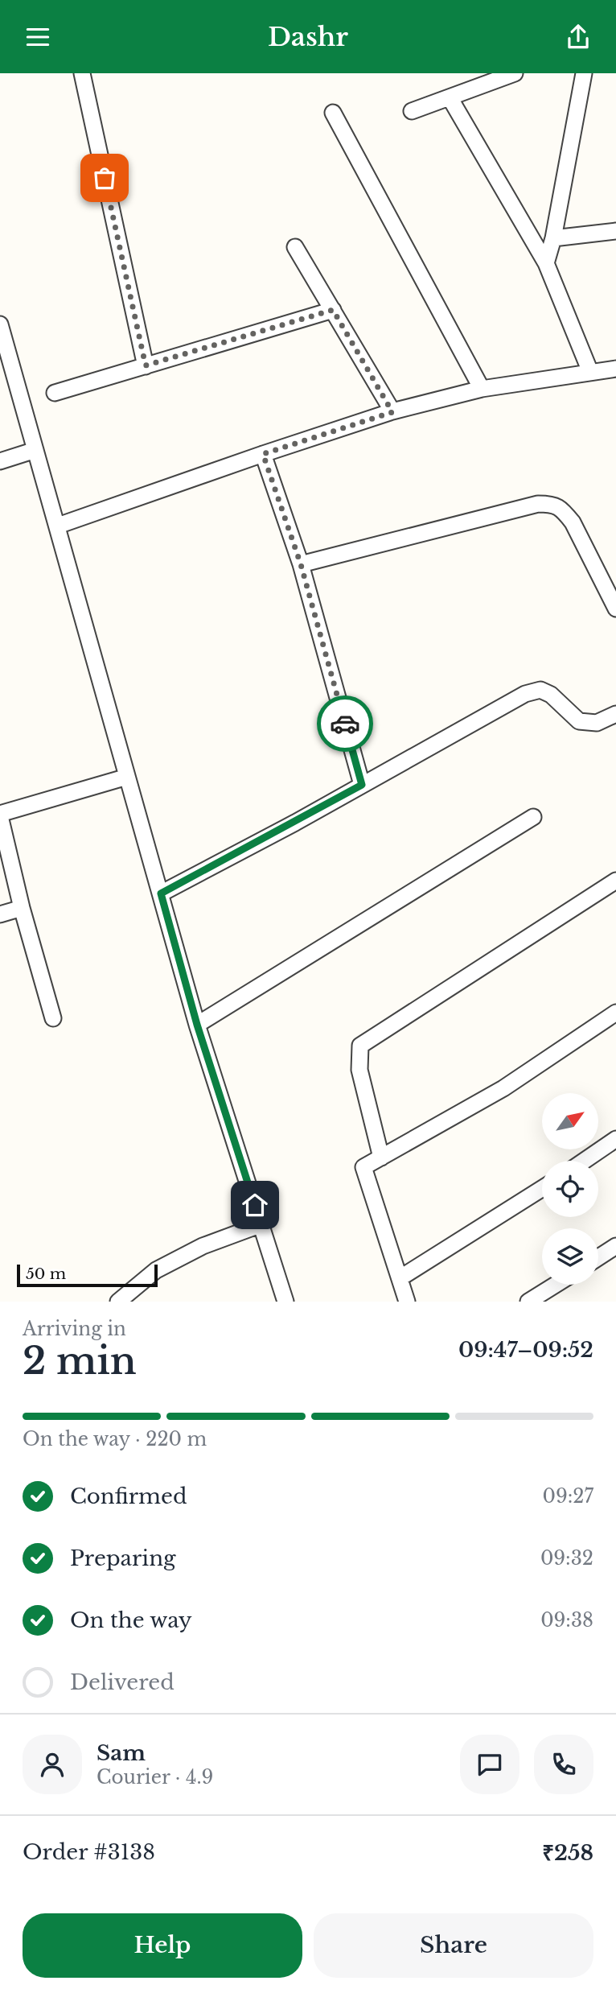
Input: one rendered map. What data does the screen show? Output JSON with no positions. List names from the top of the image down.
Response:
{
  "scale_bar": "50 m",
  "north": "top right",
  "page": {
    "header": "Dashr",
    "scale": "50 m",
    "heading": ["2 min", "Arriving in", "09:47–09:52"],
    "panel": [
      "Sam",
      "Courier · 4.9",
      "Order #3138",
      "₹258"
    ],
    "bar": "On the way · 220 m",
    "list": [
      ["Confirmed", "09:27"],
      ["Preparing", "09:32"],
      ["On the way", "09:38"],
      "Delivered"
    ],
    "buttons": ["Help", "Share"]
  }
}
